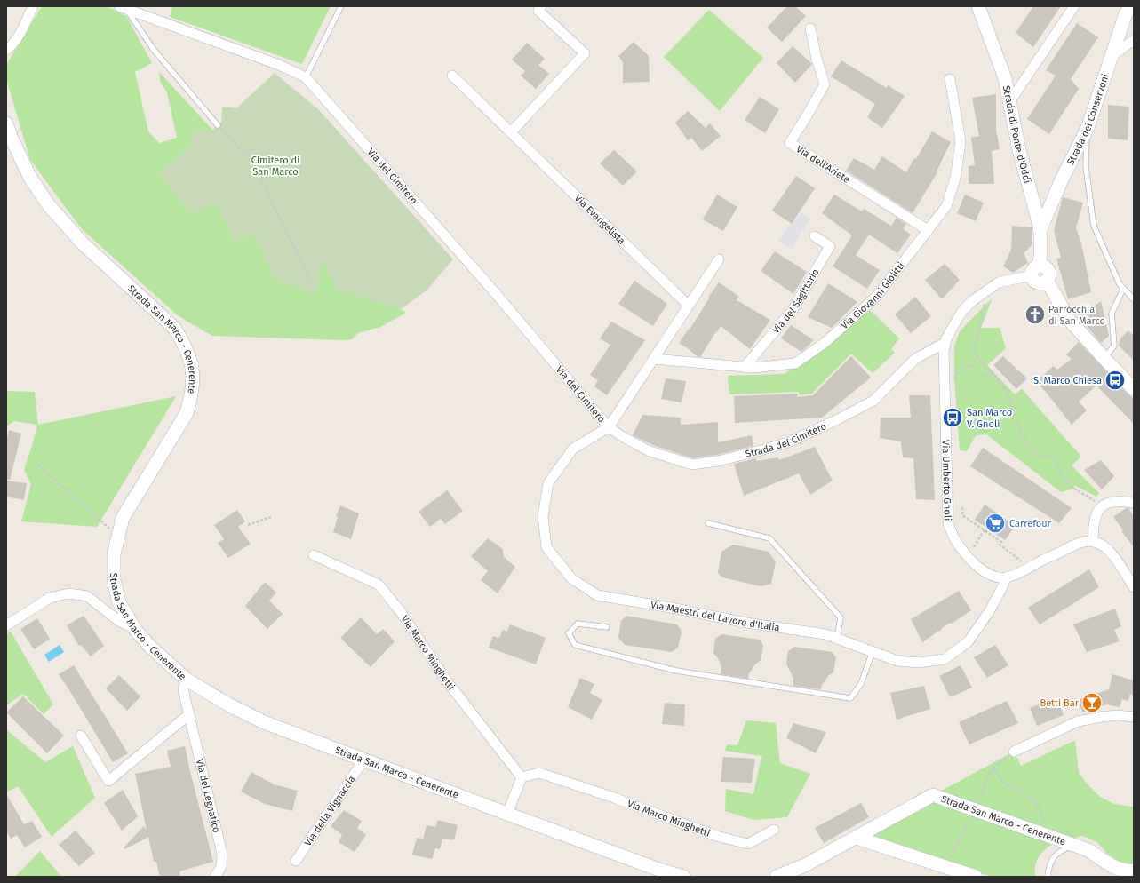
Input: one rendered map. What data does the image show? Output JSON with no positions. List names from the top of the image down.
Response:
{
  "streets": {
    "main road": ["Strada dei Conservoni", "Strada di Ponte d'Oddi", "Strada San Marco - Cenerente"],
    "street": [
      "Via dell'Ariete",
      "Via del Cimitero",
      "Via Evangelista",
      "Via Giovanni Giolitti",
      "Via del Sagittario",
      "Strada del Cimitero",
      "Via Umberto Gnoli",
      "Via Maestri del Lavoro d'Italia",
      "Via Marco Minghetti",
      "Via del Legnatico",
      "Via della Vignaccia"
    ]
  },
  "crossings": [
    ["Strada dei Conservoni", "Strada di Ponte d'Oddi"],
    ["Strada di Ponte d'Oddi", "Via Umberto Gnoli"],
    ["Via dell'Ariete", "Via Giovanni Giolitti"],
    ["Via del Cimitero", "Strada del Cimitero"],
    ["Via del Cimitero", "Via Maestri del Lavoro d'Italia"],
    ["Via Giovanni Giolitti", "Via del Sagittario"],
    ["Strada San Marco - Cenerente", "Via del Legnatico"],
    ["Strada San Marco - Cenerente", "Via della Vignaccia"],
    ["Strada del Cimitero", "Via Umberto Gnoli"],
    ["Strada del Cimitero", "Via Maestri del Lavoro d'Italia"],
    ["Via Umberto Gnoli", "Via Maestri del Lavoro d'Italia"]
  ],
  "parks": ["Cimitero di San Marco"],
  "places": {
    "church": ["Parrocchia di San Marco"],
    "bus stop": ["S. Marco Chiesa", "San Marco V. Gnoli"],
    "supermarket": ["Carrefour"],
    "bar": ["Betti Bar"]
  }
}
